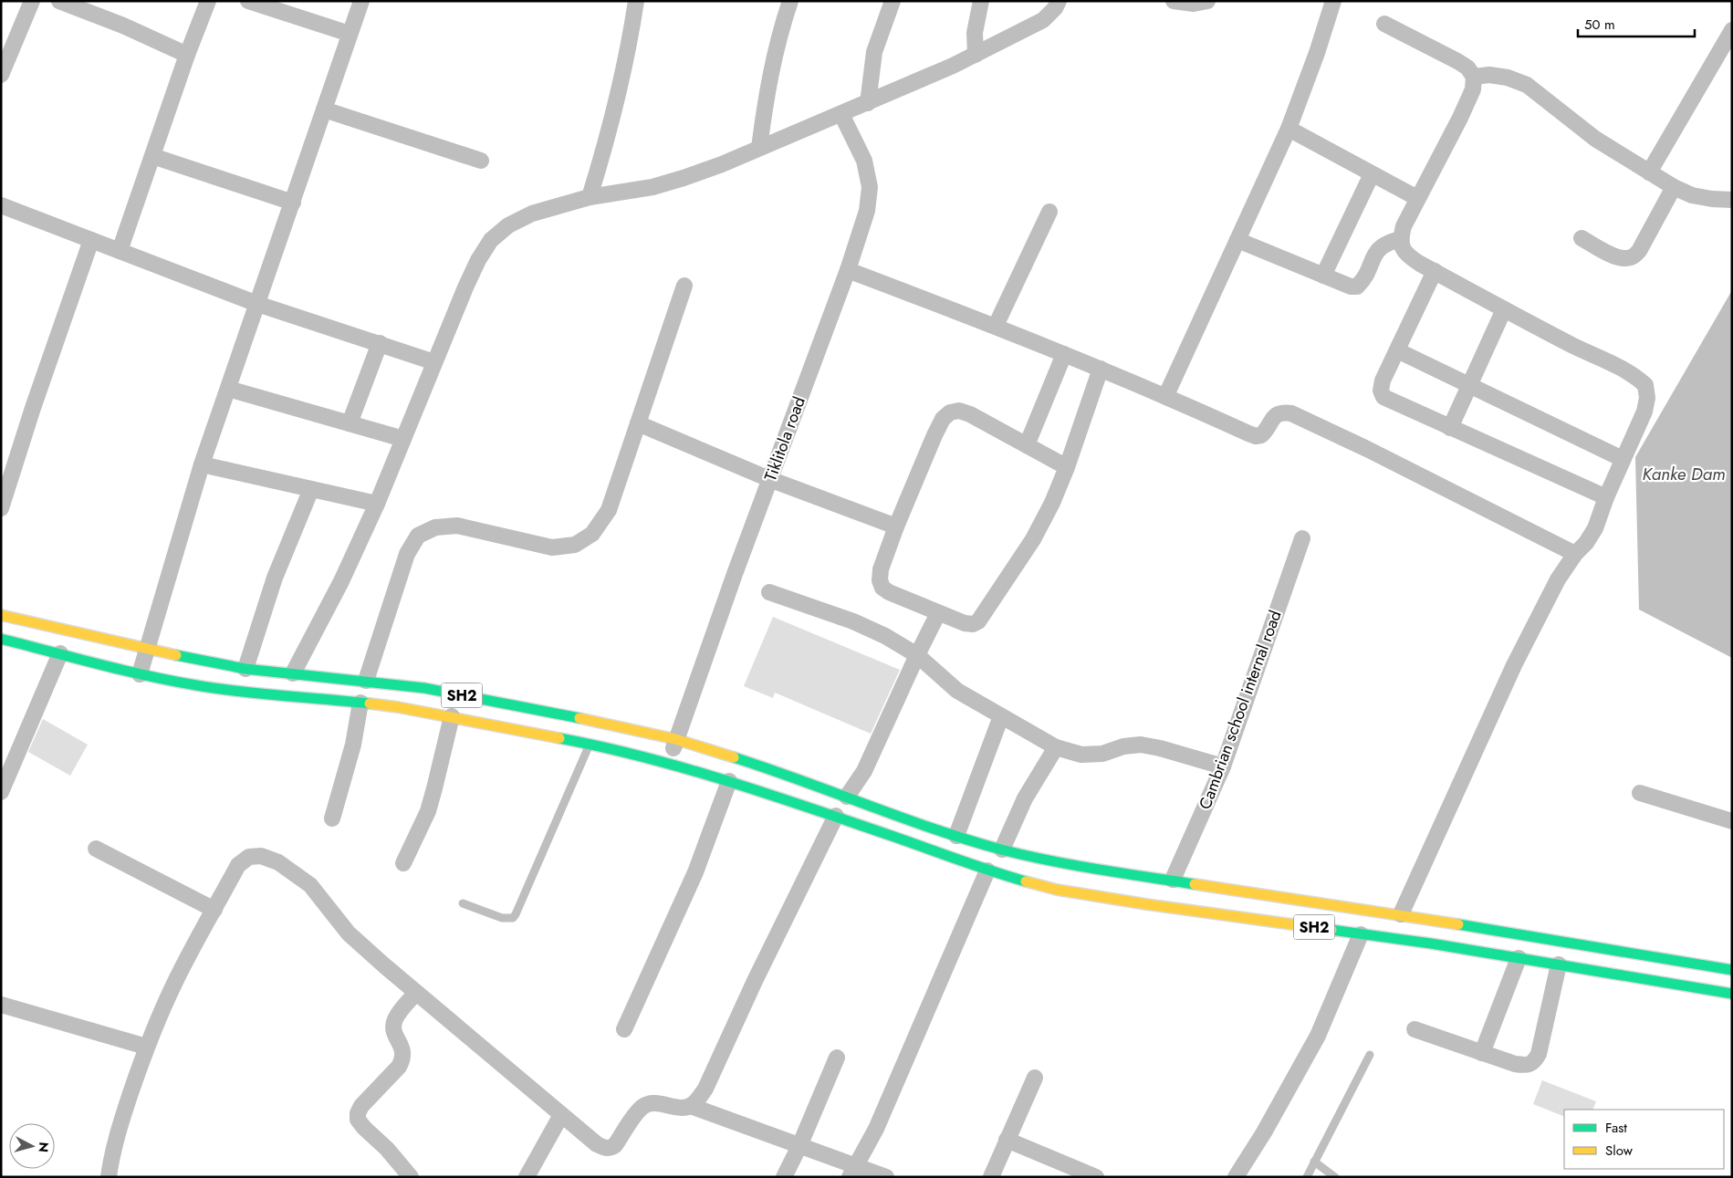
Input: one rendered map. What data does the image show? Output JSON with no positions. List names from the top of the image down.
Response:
{
  "streets": {
    "main road": ["SH2"],
    "street": ["Tiklitola road", "Cambrian school internal road"]
  },
  "crossings": [
    ["Tiklitola road", "SH2"],
    ["SH2", "Cambrian school internal road"]
  ],
  "water": ["Kanke Dam"],
  "legend": ["Fast", "Slow"],
  "scale_bar": "50 m",
  "north": "right"
}
